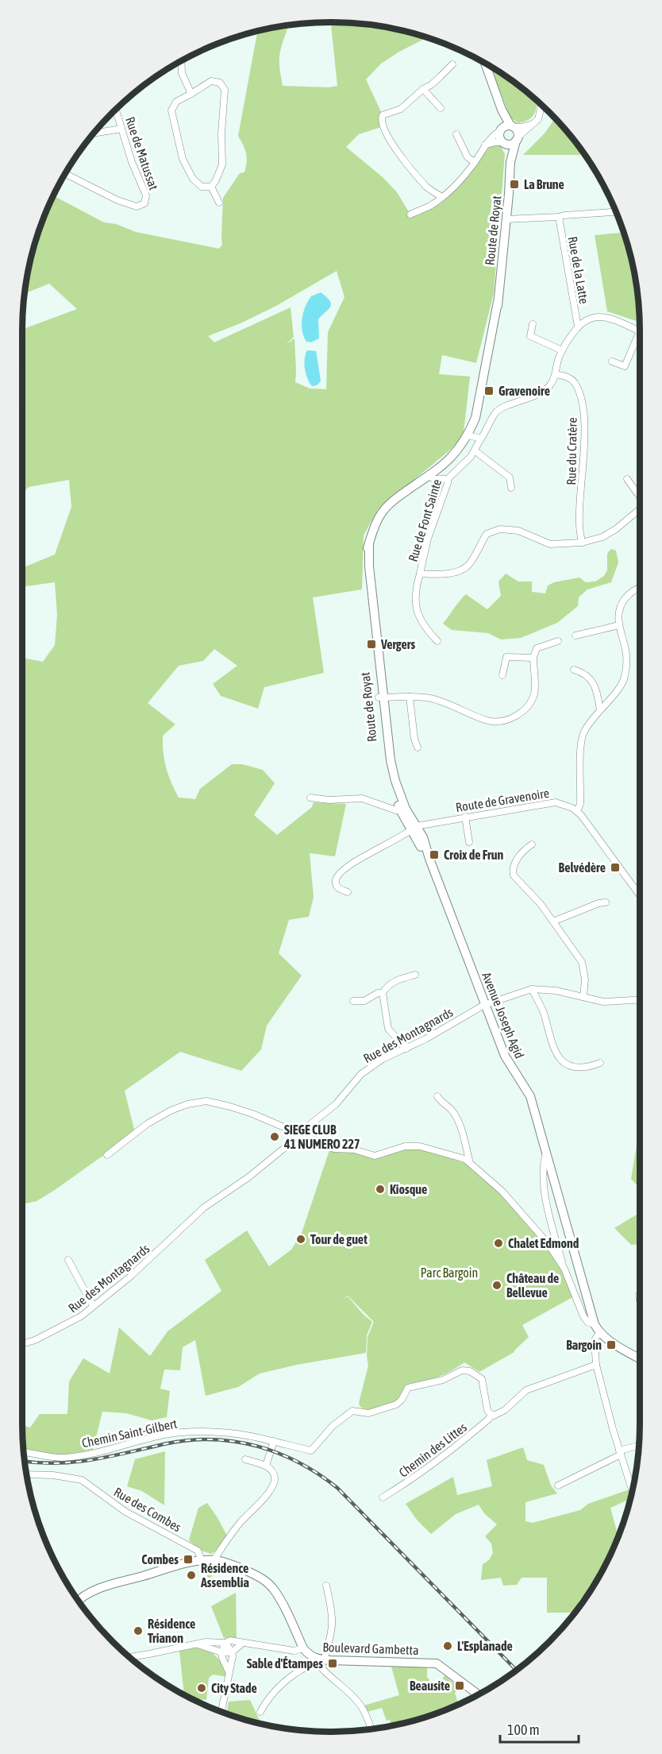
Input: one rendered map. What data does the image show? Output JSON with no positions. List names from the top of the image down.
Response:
{
  "streets": {
    "main road": ["Route de Royat", "Avenue Joseph Agid", "Boulevard Gambetta"],
    "street": [
      "Rue de Matussat",
      "Rue de la Latte",
      "Rue du Cratère",
      "Rue de Font Sainte",
      "Route de Gravenoire",
      "Rue des Montagnards",
      "Chemin Saint-Gilbert",
      "Chemin des Littes",
      "Rue des Combes"
    ]
  },
  "crossings": [
    ["Route de Royat", "Route de Gravenoire"],
    ["Route de Royat", "Avenue Joseph Agid"],
    ["Rue du Cratère", "Rue de Font Sainte"],
    ["Route de Gravenoire", "Avenue Joseph Agid"],
    ["Avenue Joseph Agid", "Rue des Montagnards"],
    ["Chemin Saint-Gilbert", "Chemin des Littes"],
    ["Rue des Combes", "Boulevard Gambetta"]
  ],
  "parks": ["Parc Bargoin"],
  "places": {
    "transit": [
      "La Brune",
      "Gravenoire",
      "Vergers",
      "Croix de Frun",
      "Belvédère",
      "Bargoin",
      "Combes",
      "Sable d'Étampes",
      "Beausite"
    ],
    "other": [
      "SIEGE CLUB 41 NUMERO 227",
      "Kiosque",
      "Tour de guet",
      "Chalet Edmond",
      "Château de Bellevue",
      "Résidence Assemblia",
      "Résidence Trianon",
      "L'Esplanade",
      "City Stade"
    ]
  },
  "scale_bar": "100 m"
}
